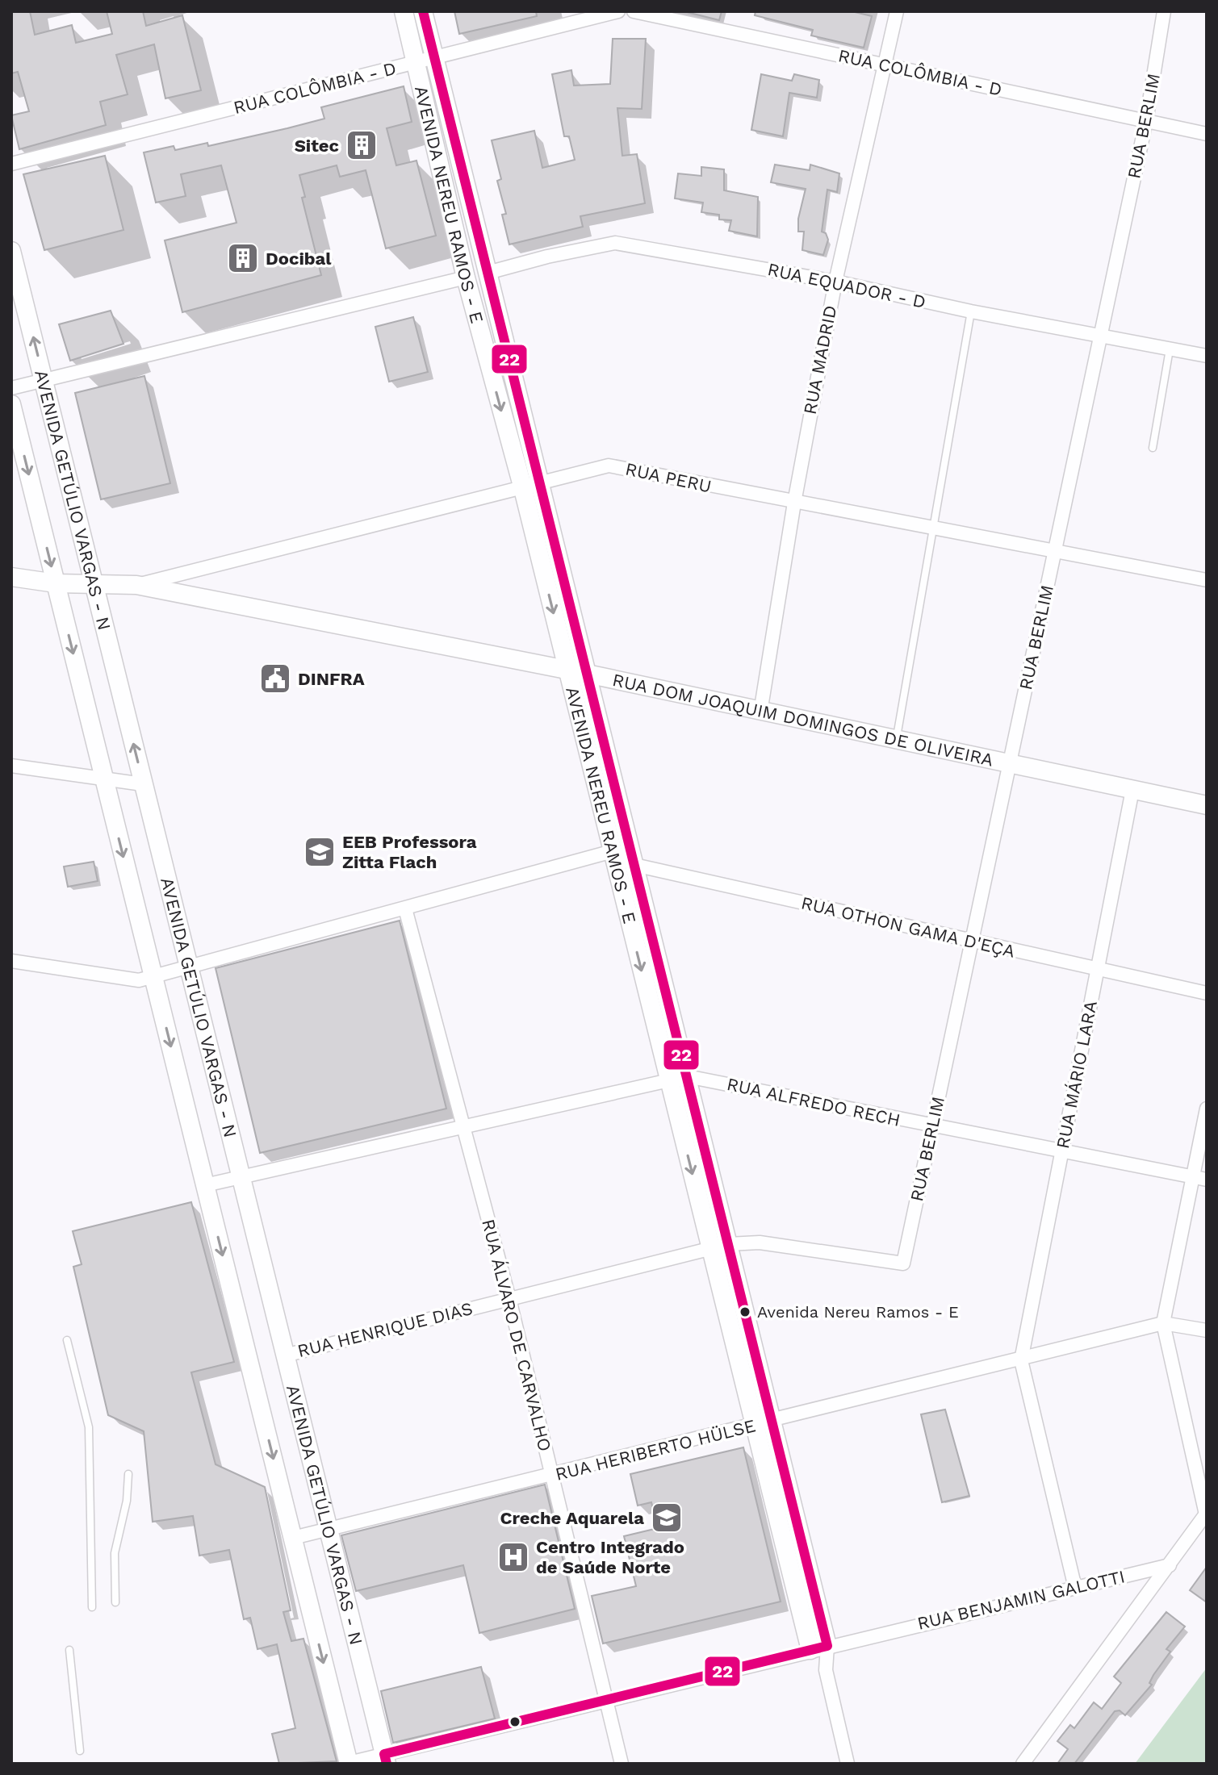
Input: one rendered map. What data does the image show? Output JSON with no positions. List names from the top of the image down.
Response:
{
  "streets": {
    "street": [
      "RUA COLÔMBIA - D",
      "RUA BERLIM",
      "AVENIDA NEREU RAMOS - E",
      "RUA EQUADOR - D",
      "RUA MADRID",
      "RUA PERU",
      "AVENIDA GETÚLIO VARGAS - N",
      "RUA DOM JOAQUIM DOMINGOS DE OLIVEIRA",
      "RUA OTHON GAMA D'EÇA",
      "RUA MÁRIO LARA",
      "RUA ALFREDO RECH",
      "RUA HENRIQUE DIAS",
      "RUA ÁLVARO DE CARVALHO",
      "RUA HERIBERTO HÜLSE",
      "RUA BENJAMIN GALOTTI"
    ]
  },
  "crossings": [
    ["RUA COLÔMBIA - D", "RUA BERLIM"],
    ["RUA COLÔMBIA - D", "AVENIDA NEREU RAMOS - E"],
    ["RUA COLÔMBIA - D", "RUA MADRID"],
    ["RUA BERLIM", "RUA EQUADOR - D"],
    ["RUA BERLIM", "RUA PERU"],
    ["RUA BERLIM", "RUA DOM JOAQUIM DOMINGOS DE OLIVEIRA"],
    ["RUA BERLIM", "RUA OTHON GAMA D'EÇA"],
    ["RUA BERLIM", "RUA ALFREDO RECH"],
    ["RUA BERLIM", "RUA HENRIQUE DIAS"],
    ["AVENIDA NEREU RAMOS - E", "RUA EQUADOR - D"],
    ["AVENIDA NEREU RAMOS - E", "RUA PERU"],
    ["AVENIDA NEREU RAMOS - E", "RUA DOM JOAQUIM DOMINGOS DE OLIVEIRA"],
    ["AVENIDA NEREU RAMOS - E", "RUA OTHON GAMA D'EÇA"],
    ["AVENIDA NEREU RAMOS - E", "RUA ALFREDO RECH"],
    ["AVENIDA NEREU RAMOS - E", "RUA HENRIQUE DIAS"],
    ["AVENIDA NEREU RAMOS - E", "RUA HERIBERTO HÜLSE"],
    ["AVENIDA NEREU RAMOS - E", "RUA BENJAMIN GALOTTI"],
    ["RUA EQUADOR - D", "RUA MADRID"],
    ["RUA MADRID", "RUA PERU"],
    ["RUA MADRID", "RUA DOM JOAQUIM DOMINGOS DE OLIVEIRA"],
    ["RUA PERU", "RUA DOM JOAQUIM DOMINGOS DE OLIVEIRA"],
    ["AVENIDA GETÚLIO VARGAS - N", "RUA DOM JOAQUIM DOMINGOS DE OLIVEIRA"],
    ["AVENIDA GETÚLIO VARGAS - N", "RUA HENRIQUE DIAS"],
    ["AVENIDA GETÚLIO VARGAS - N", "RUA HERIBERTO HÜLSE"],
    ["AVENIDA GETÚLIO VARGAS - N", "RUA BENJAMIN GALOTTI"],
    ["RUA DOM JOAQUIM DOMINGOS DE OLIVEIRA", "RUA MÁRIO LARA"],
    ["RUA OTHON GAMA D'EÇA", "RUA MÁRIO LARA"],
    ["RUA MÁRIO LARA", "RUA ALFREDO RECH"],
    ["RUA MÁRIO LARA", "RUA HERIBERTO HÜLSE"],
    ["RUA HENRIQUE DIAS", "RUA ÁLVARO DE CARVALHO"],
    ["RUA ÁLVARO DE CARVALHO", "RUA HERIBERTO HÜLSE"],
    ["RUA ÁLVARO DE CARVALHO", "RUA BENJAMIN GALOTTI"]
  ],
  "places": {
    "building": ["Sitec", "Docibal"],
    "public building": ["DINFRA"],
    "school or university": ["EEB Professora Zitta Flach", "Creche Aquarela"],
    "other": ["Avenida Nereu Ramos - E"],
    "hospital": ["Centro Integrado de Saúde Norte"]
  },
  "lines": ["transit line 22"]
}
